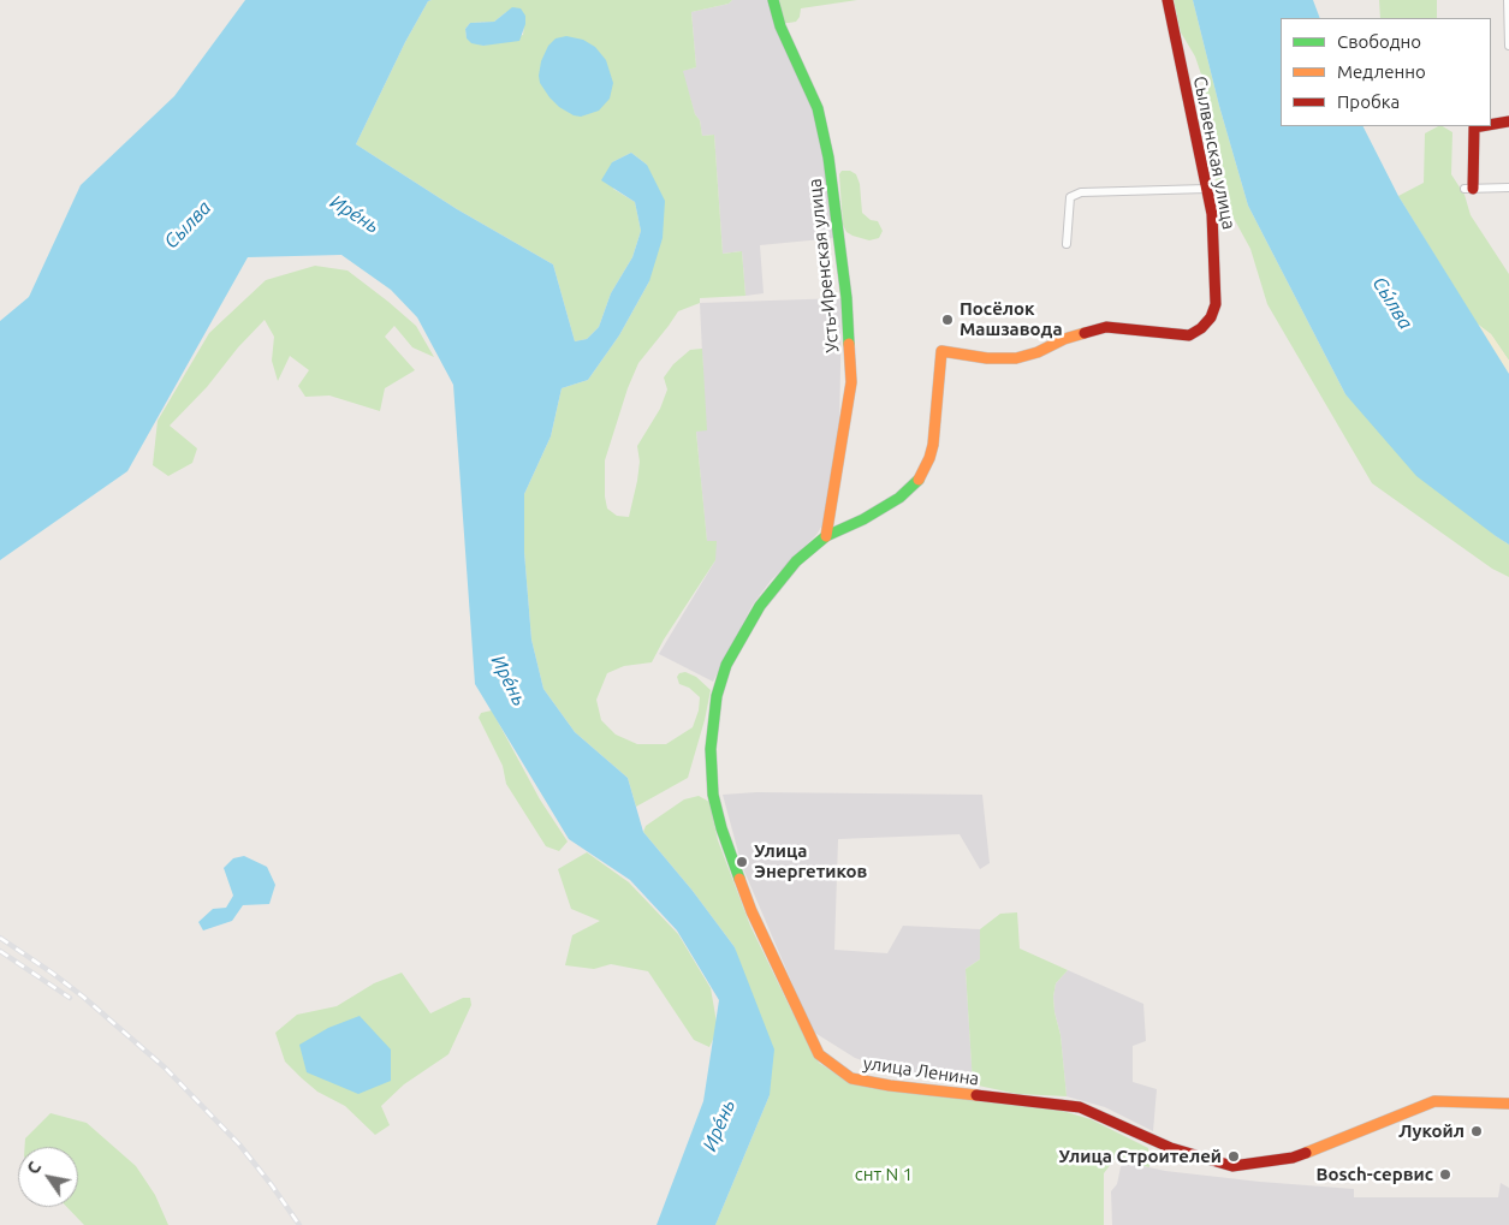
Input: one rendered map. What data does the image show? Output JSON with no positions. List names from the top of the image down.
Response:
{
  "streets": {
    "street": ["Сылвенская улица", "Усть-Иренская улица", "улица Ленина"]
  },
  "crossings": [
    ["Сылвенская улица", "Усть-Иренская улица"],
    ["Сылвенская улица", "улица Ленина"],
    ["Усть-Иренская улица", "улица Ленина"]
  ],
  "water": ["Ире́нь", "Сылва", "Сы́лва"],
  "parks": ["снт N 1"],
  "places": [
    "Посёлок Машзавода",
    "Улица Энергетиков",
    "Лукойл",
    "Улица Строителей",
    "Bosch-сервис"
  ],
  "legend": ["Свободно", "Медленно", "Пробка"],
  "north": "top left"
}
